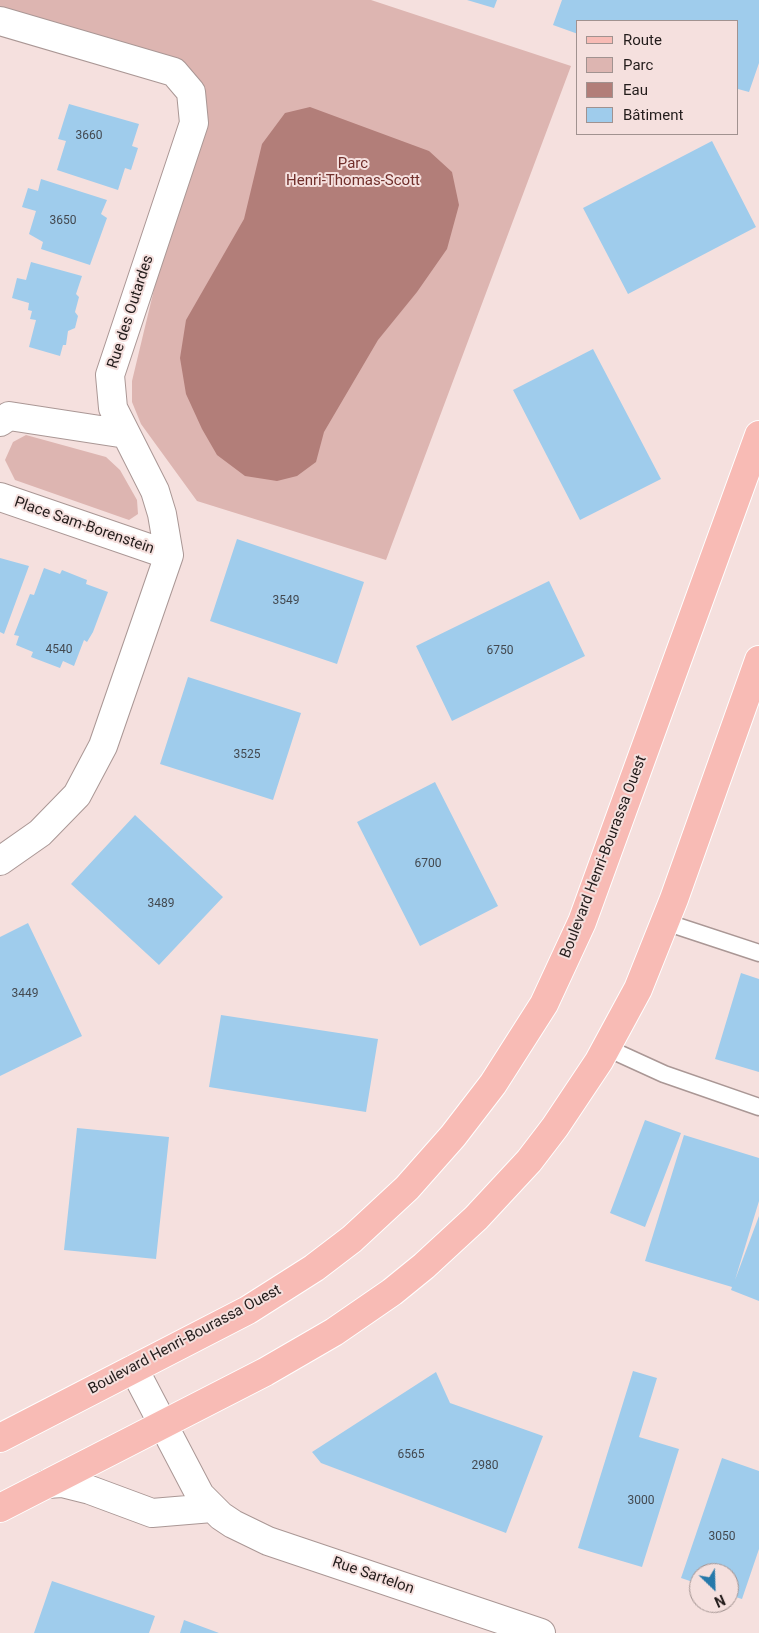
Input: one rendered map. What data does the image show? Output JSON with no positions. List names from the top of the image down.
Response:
{
  "streets": {
    "main road": ["Boulevard Henri-Bourassa Ouest"],
    "street": ["Rue des Outardes", "Place Sam-Borenstein", "Rue Sartelon"]
  },
  "crossings": [
    ["Rue des Outardes", "Place Sam-Borenstein"],
    ["Boulevard Henri-Bourassa Ouest", "Rue Sartelon"]
  ],
  "parks": ["Parc Henri-Thomas-Scott"],
  "house_numbers": [
    "3660",
    "3650",
    "3549",
    "4540",
    "6750",
    "3525",
    "6700",
    "3489",
    "3449",
    "6565",
    "2980",
    "3000",
    "3050"
  ],
  "legend": [
    "Route",
    "Parc",
    "Eau",
    "Bâtiment"
  ],
  "north": "bottom right"
}
